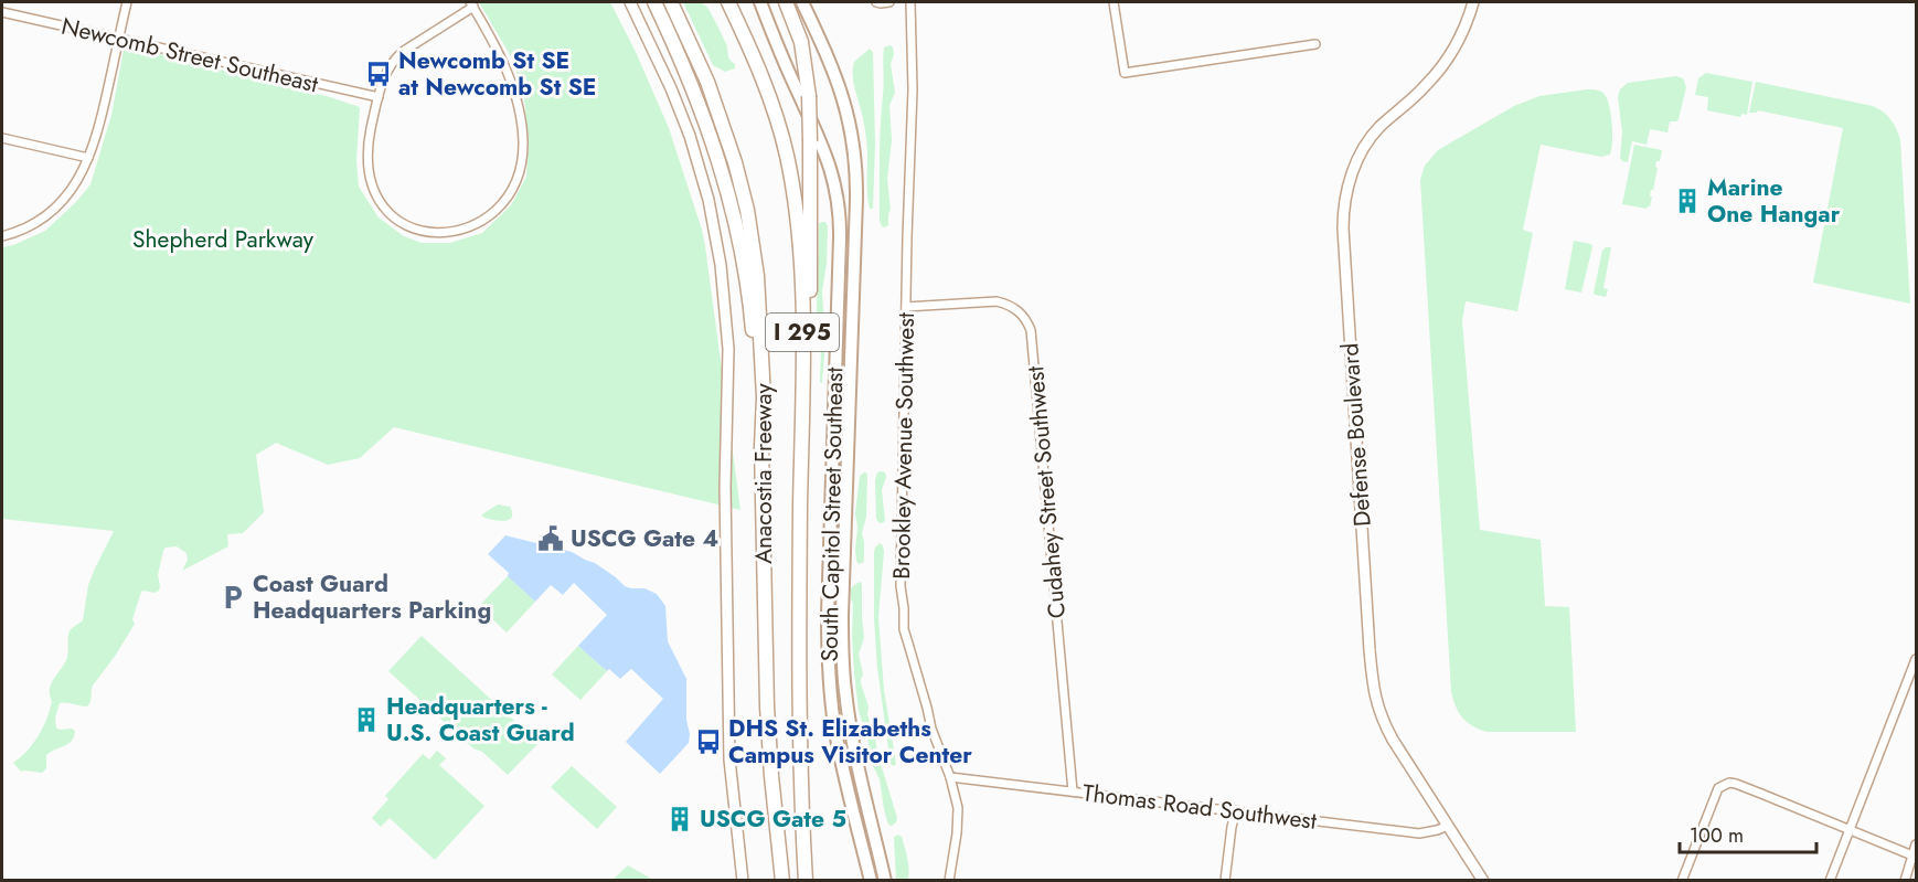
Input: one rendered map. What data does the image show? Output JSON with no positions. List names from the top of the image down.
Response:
{
  "streets": {
    "highway": ["I 295", "Anacostia Freeway"],
    "main road": ["South Capitol Street Southeast"],
    "street": [
      "Newcomb Street Southeast",
      "Defense Boulevard",
      "Brookley Avenue Southwest",
      "Cudahey Street Southwest",
      "Thomas Road Southwest"
    ]
  },
  "crossings": [
    ["Defense Boulevard", "Thomas Road Southwest"],
    ["Brookley Avenue Southwest", "Cudahey Street Southwest"],
    ["Brookley Avenue Southwest", "Thomas Road Southwest"],
    ["Cudahey Street Southwest", "Thomas Road Southwest"]
  ],
  "parks": ["Shepherd Parkway"],
  "places": {
    "bus stop": ["Newcomb St SE at Newcomb St SE", "DHS St. Elizabeths Campus Visitor Center"],
    "building": ["Marine One Hangar", "Headquarters - U.S. Coast Guard", "USCG Gate 5"],
    "public building": ["USCG Gate 4"],
    "parking": ["Coast Guard Headquarters Parking"]
  },
  "scale_bar": "100 m"
}
